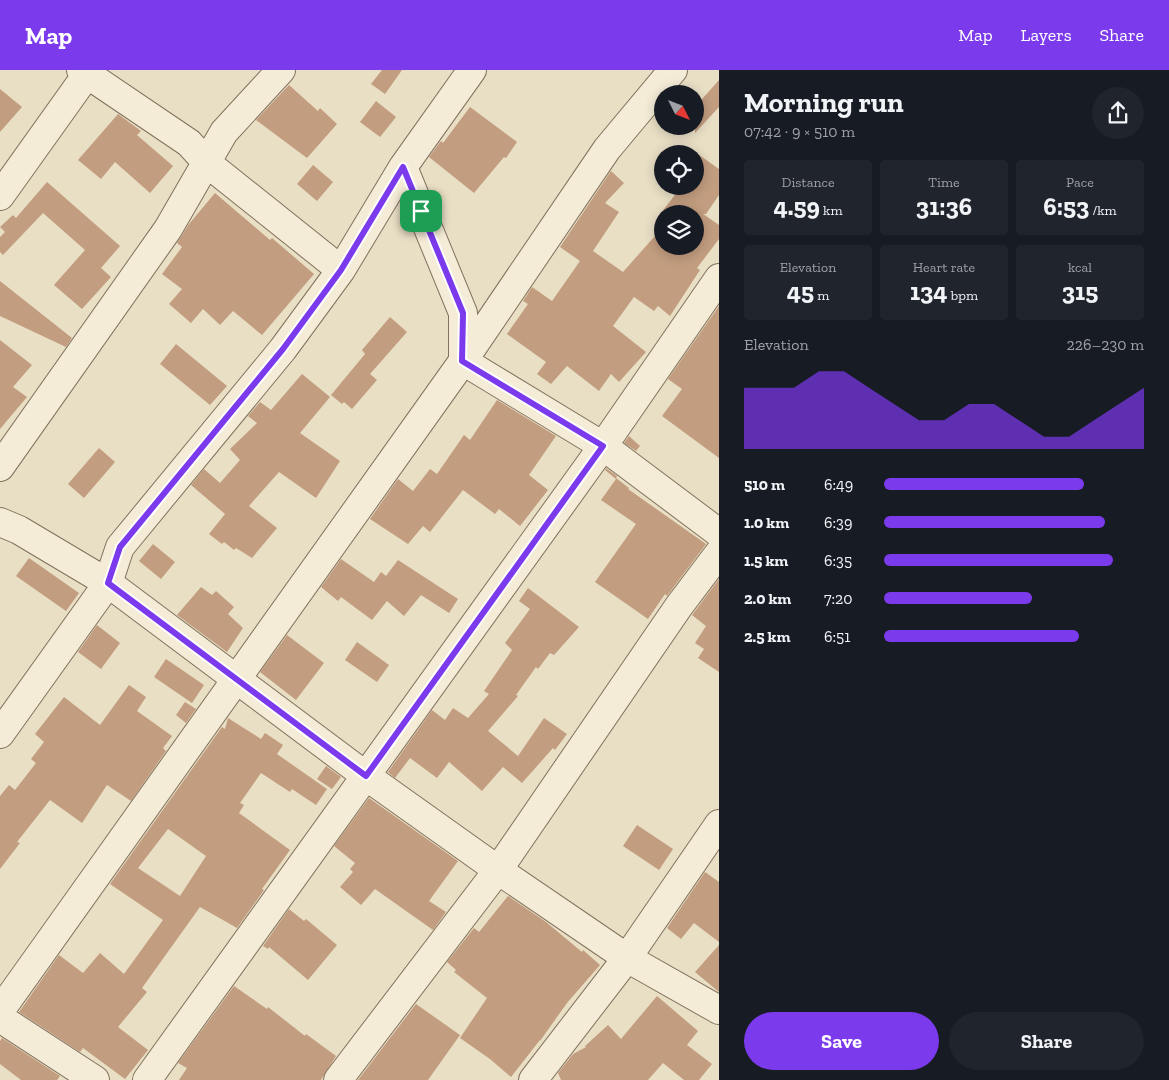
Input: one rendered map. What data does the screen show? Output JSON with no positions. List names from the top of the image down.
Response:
{
  "north": "bottom right",
  "page": {
    "header": "Map",
    "nav": ["Map", "Layers", "Share"],
    "heading": ["Morning run", "07:42 · 9 × 510 m"],
    "stats": [
      ["Distance", "4.59 km"],
      ["Time", "31:36"],
      ["Pace", "6:53 /km"],
      ["Elevation", "45 m"],
      ["Heart rate", "134 bpm"],
      ["kcal", "315"]
    ],
    "chart": ["Elevation", "226–230 m"],
    "list": [
      {
        "name": "510 m",
        "note": "6:49"
      },
      {
        "name": "1.0 km",
        "note": "6:39"
      },
      {
        "name": "1.5 km",
        "note": "6:35"
      },
      {
        "name": "2.0 km",
        "note": "7:20"
      },
      {
        "name": "2.5 km",
        "note": "6:51"
      }
    ],
    "buttons": ["Save", "Share"]
  }
}
